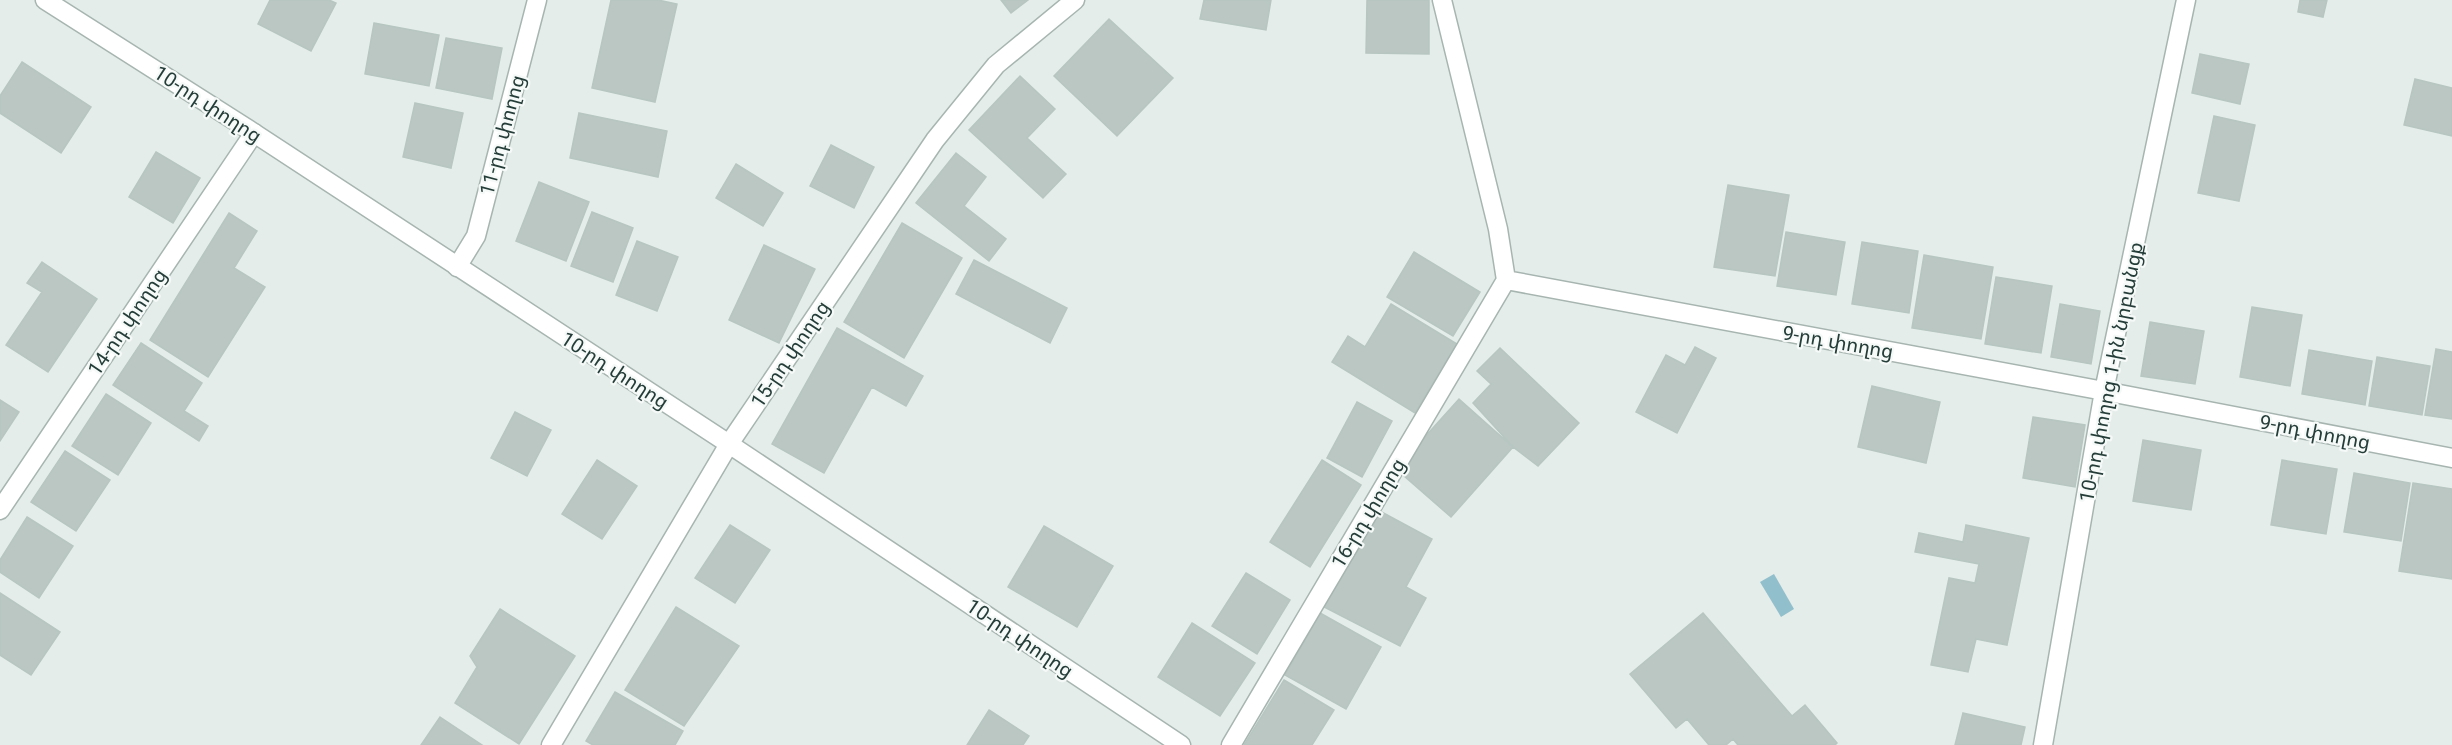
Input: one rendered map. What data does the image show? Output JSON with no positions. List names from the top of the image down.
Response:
{
  "streets": {
    "street": [
      "10-րդ փողոց",
      "11-րդ փողոց",
      "14-րդ փողոց",
      "9-րդ փողոց",
      "15-րդ փողոց",
      "10-րդ փողոց 1-ին նրբանցք",
      "16-րդ փողոց"
    ]
  },
  "crossings": [
    ["10-րդ փողոց", "11-րդ փողոց"],
    ["10-րդ փողոց", "14-րդ փողոց"],
    ["10-րդ փողոց", "15-րդ փողոց"],
    ["9-րդ փողոց", "10-րդ փողոց 1-ին նրբանցք"],
    ["9-րդ փողոց", "16-րդ փողոց"]
  ]
}
